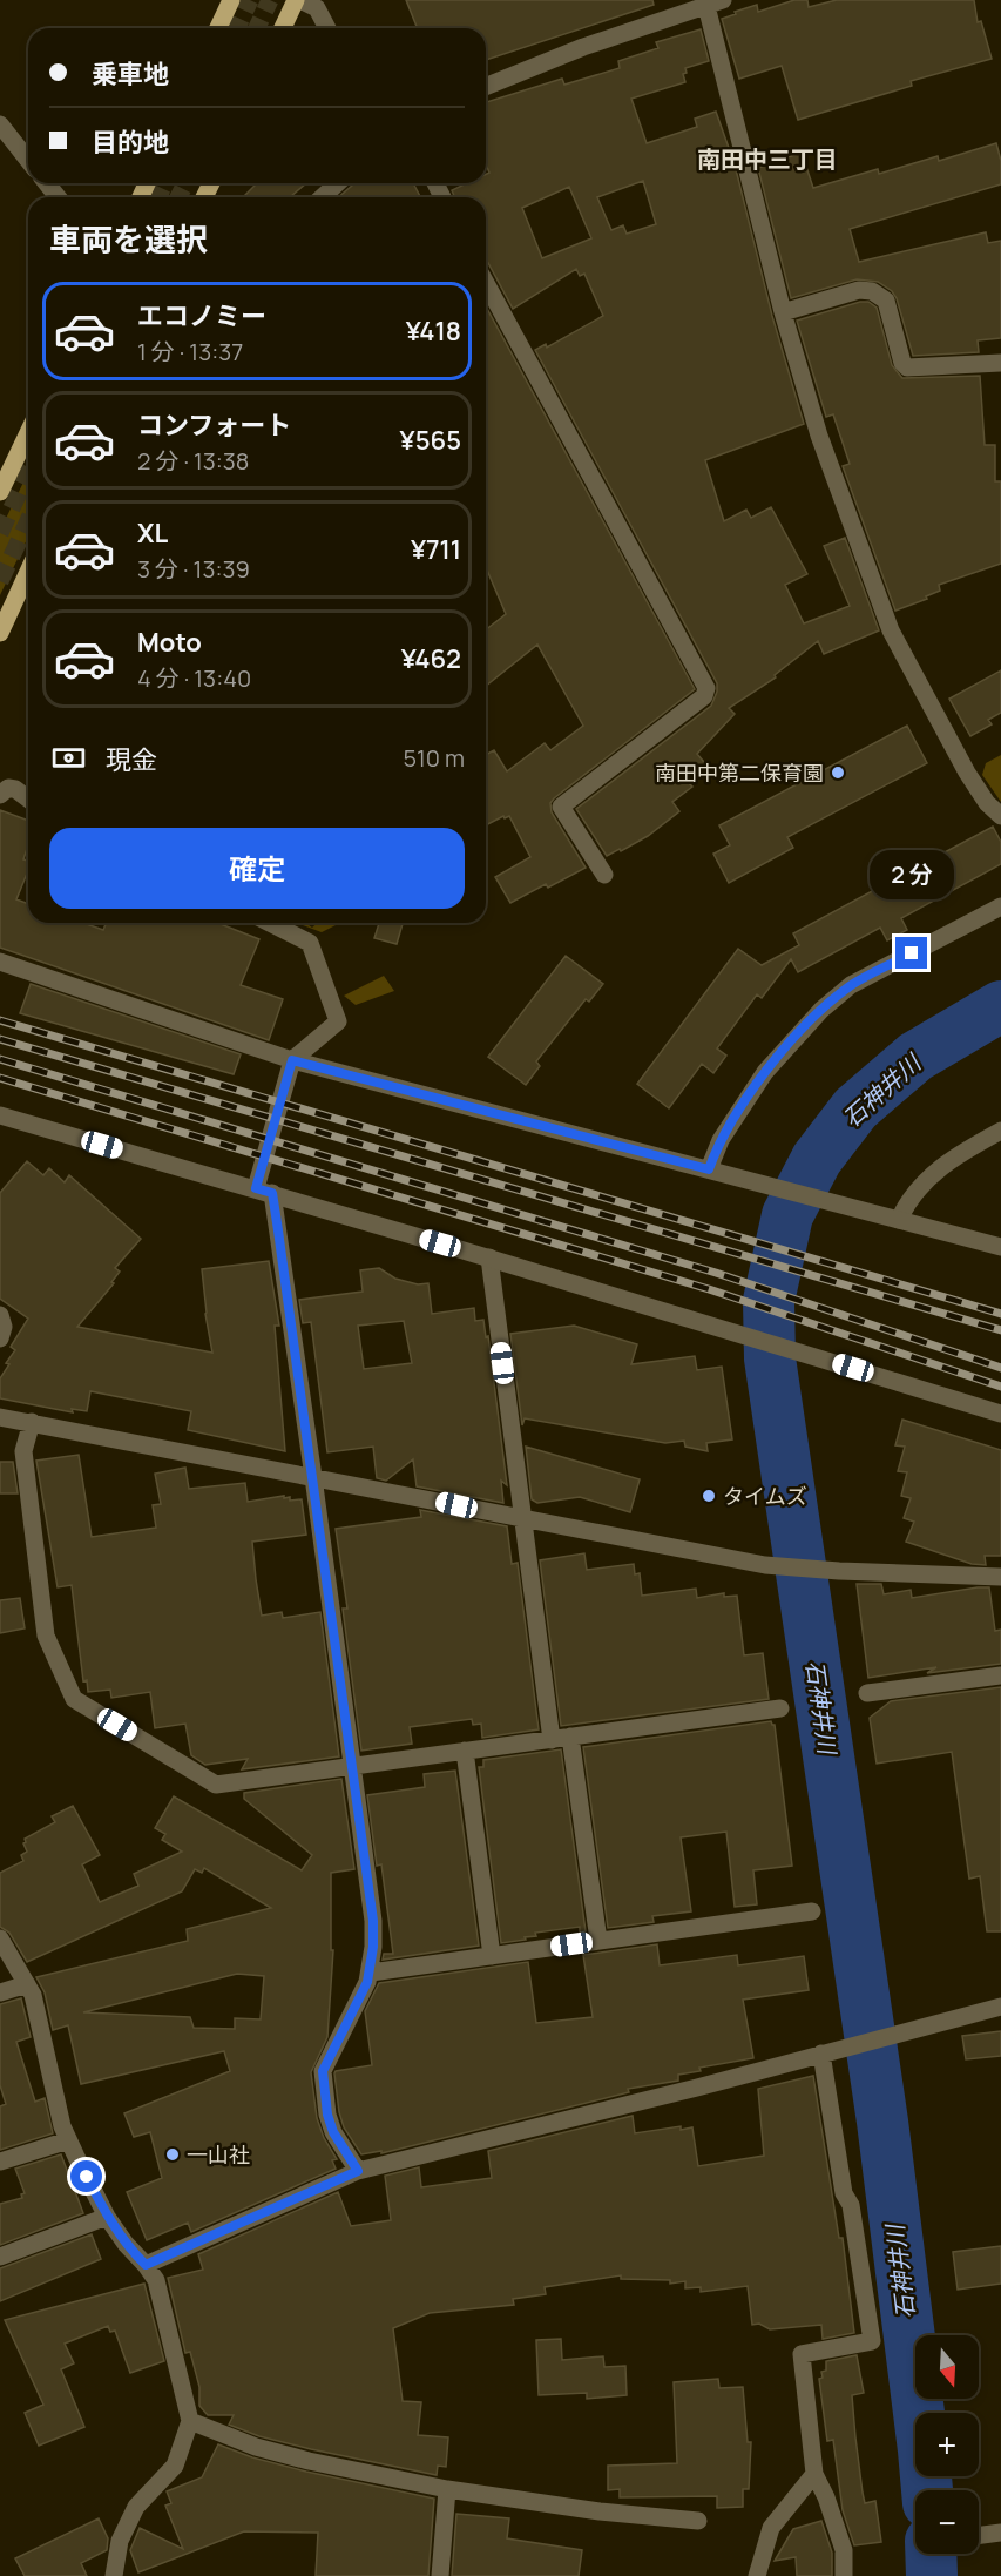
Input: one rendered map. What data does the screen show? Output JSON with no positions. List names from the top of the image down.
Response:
{
  "districts": ["南田中三丁目"],
  "water": ["石神井川"],
  "places": ["南田中第二保育園", "タイムズ", "一山社"],
  "north": "bottom",
  "page": {
    "banner": ["乗車地", "目的地"],
    "heading": "車両を選択",
    "list": [
      {
        "name": "エコノミー",
        "note": "1 分 · 13:37",
        "value": "¥418"
      },
      {
        "name": "コンフォート",
        "note": "2 分 · 13:38",
        "value": "¥565"
      },
      {
        "name": "XL",
        "note": "3 分 · 13:39",
        "value": "¥711"
      },
      {
        "name": "Moto",
        "note": "4 分 · 13:40",
        "value": "¥462"
      }
    ],
    "pay": ["現金", "510 m"],
    "buttons": "確定",
    "bubble": "2 分",
    "map_buttons": ["+", "−"]
  }
}
